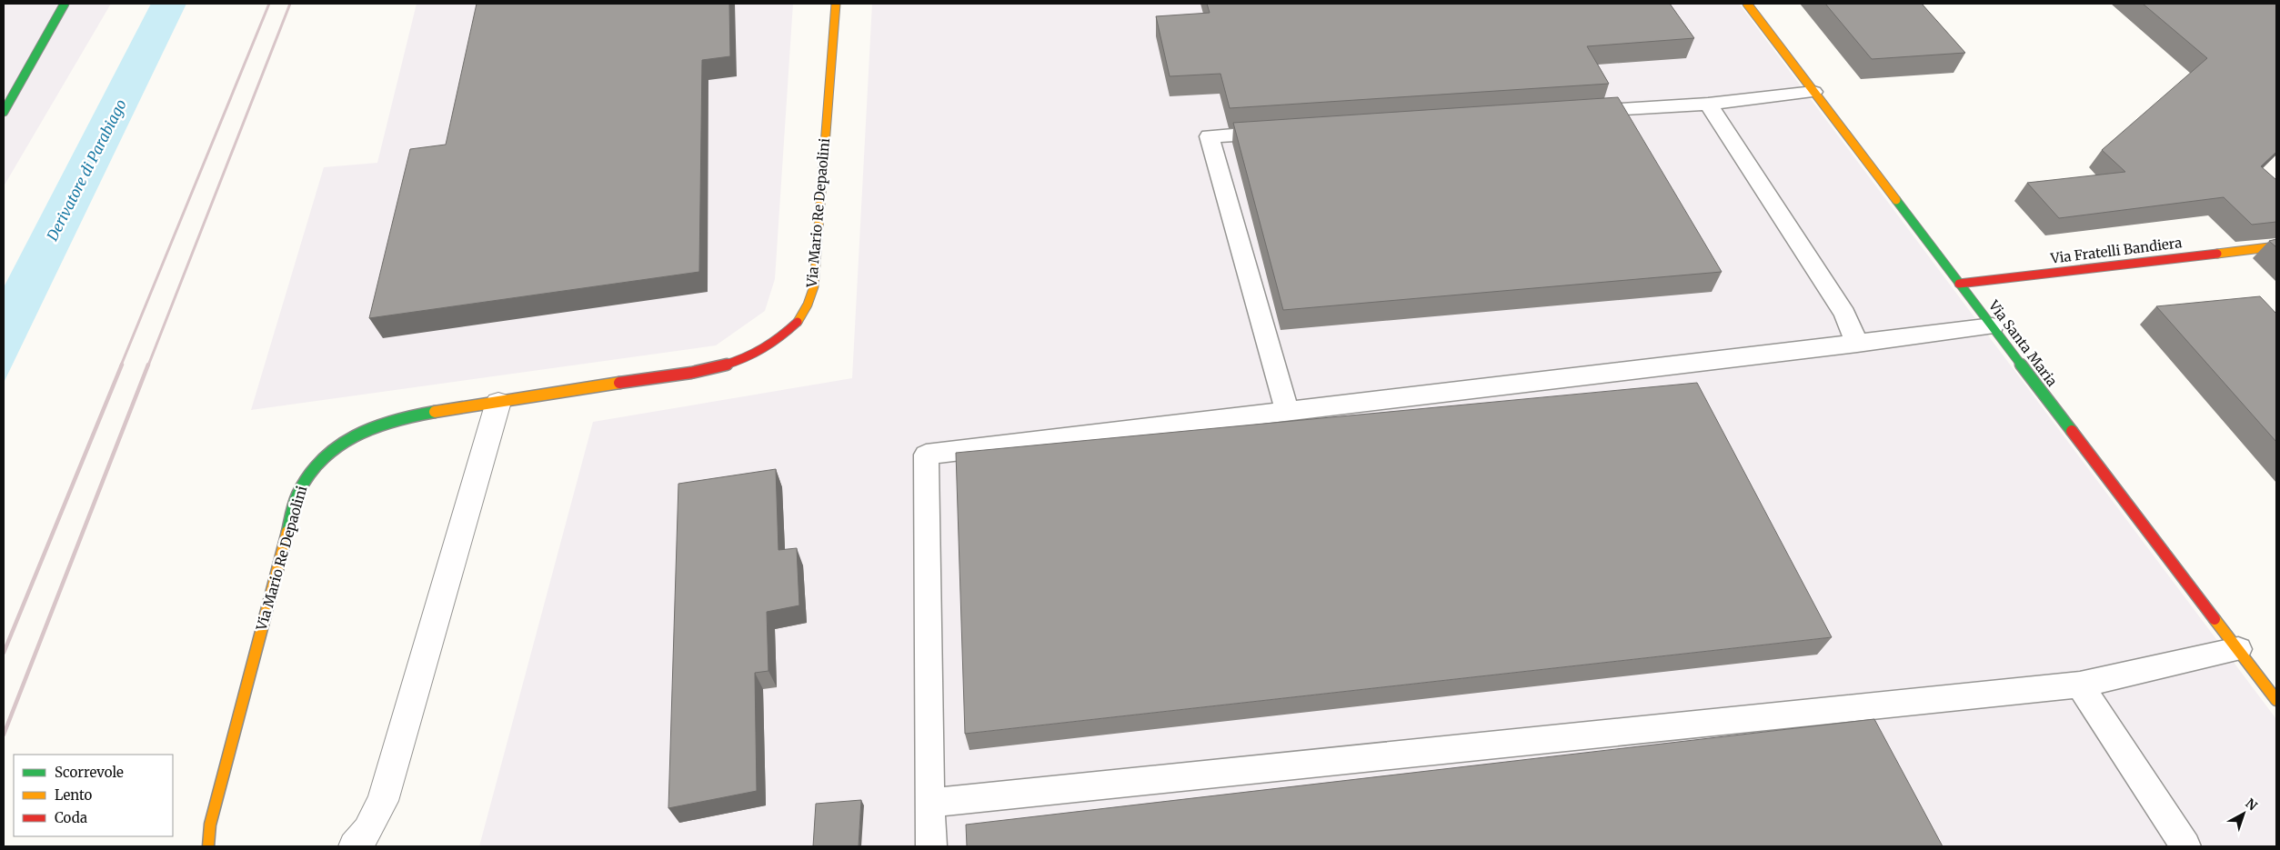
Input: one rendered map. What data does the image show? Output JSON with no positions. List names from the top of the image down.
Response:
{
  "streets": {
    "street": ["Via Mario Re Depaolini", "Via Fratelli Bandiera", "Via Santa Maria"]
  },
  "crossings": [
    ["Via Fratelli Bandiera", "Via Santa Maria"]
  ],
  "water": ["Derivatore di Parabiago"],
  "legend": ["Scorrevole", "Lento", "Coda"],
  "north": "top right"
}
